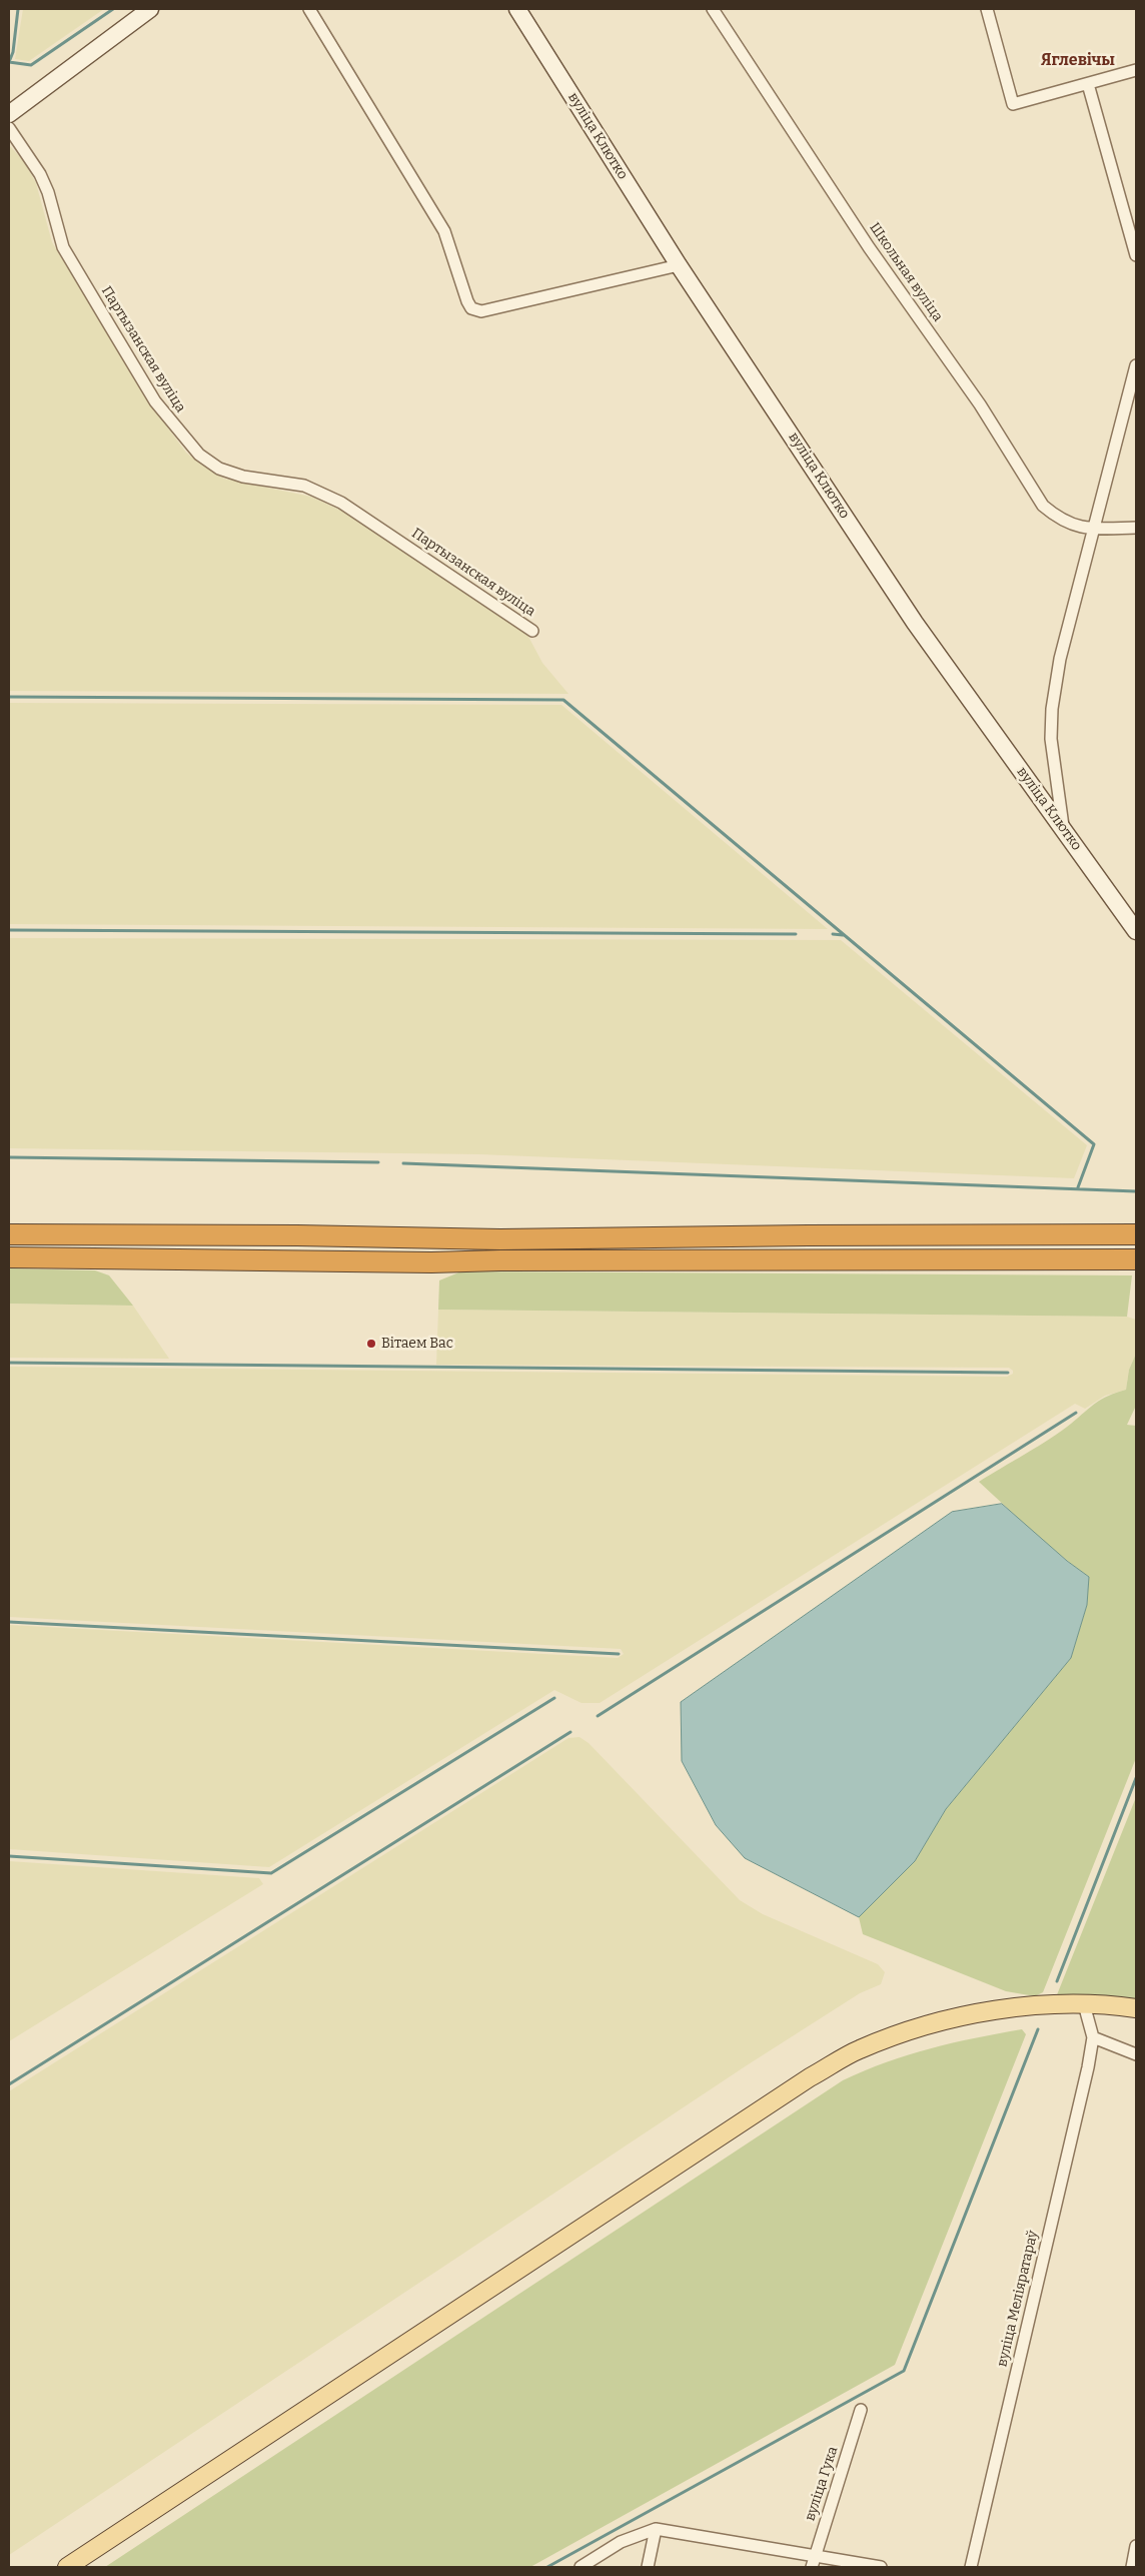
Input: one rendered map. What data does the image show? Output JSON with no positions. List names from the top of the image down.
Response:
{
  "streets": {
    "street": [
      "вуліца Клютко",
      "Школьная вуліца",
      "Партызанская вуліца",
      "вуліца Меліяратараў",
      "вуліца Гука"
    ]
  },
  "districts": ["Яглевічы"],
  "places": ["Вітаем Вас"]
}
